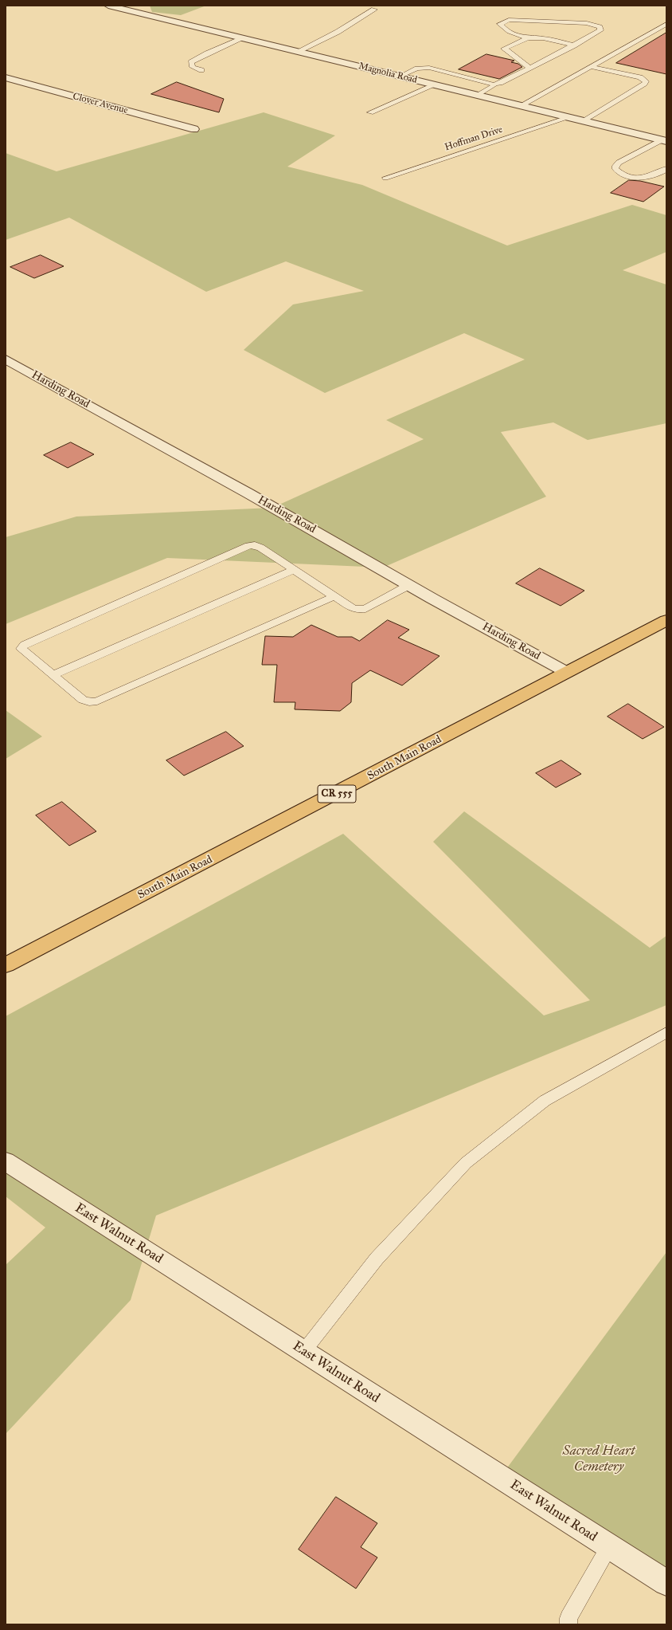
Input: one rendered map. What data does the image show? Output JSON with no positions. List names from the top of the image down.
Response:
{
  "streets": {
    "main road": ["South Main Road", "CR 555"],
    "street": [
      "Magnolia Road",
      "Clover Avenue",
      "Harding Road",
      "East Walnut Road"
    ],
    "lane": ["Hoffman Drive"]
  },
  "crossings": [
    ["Magnolia Road", "Hoffman Drive"],
    ["Harding Road", "South Main Road"]
  ],
  "parks": ["Sacred Heart Cemetery"]
}
